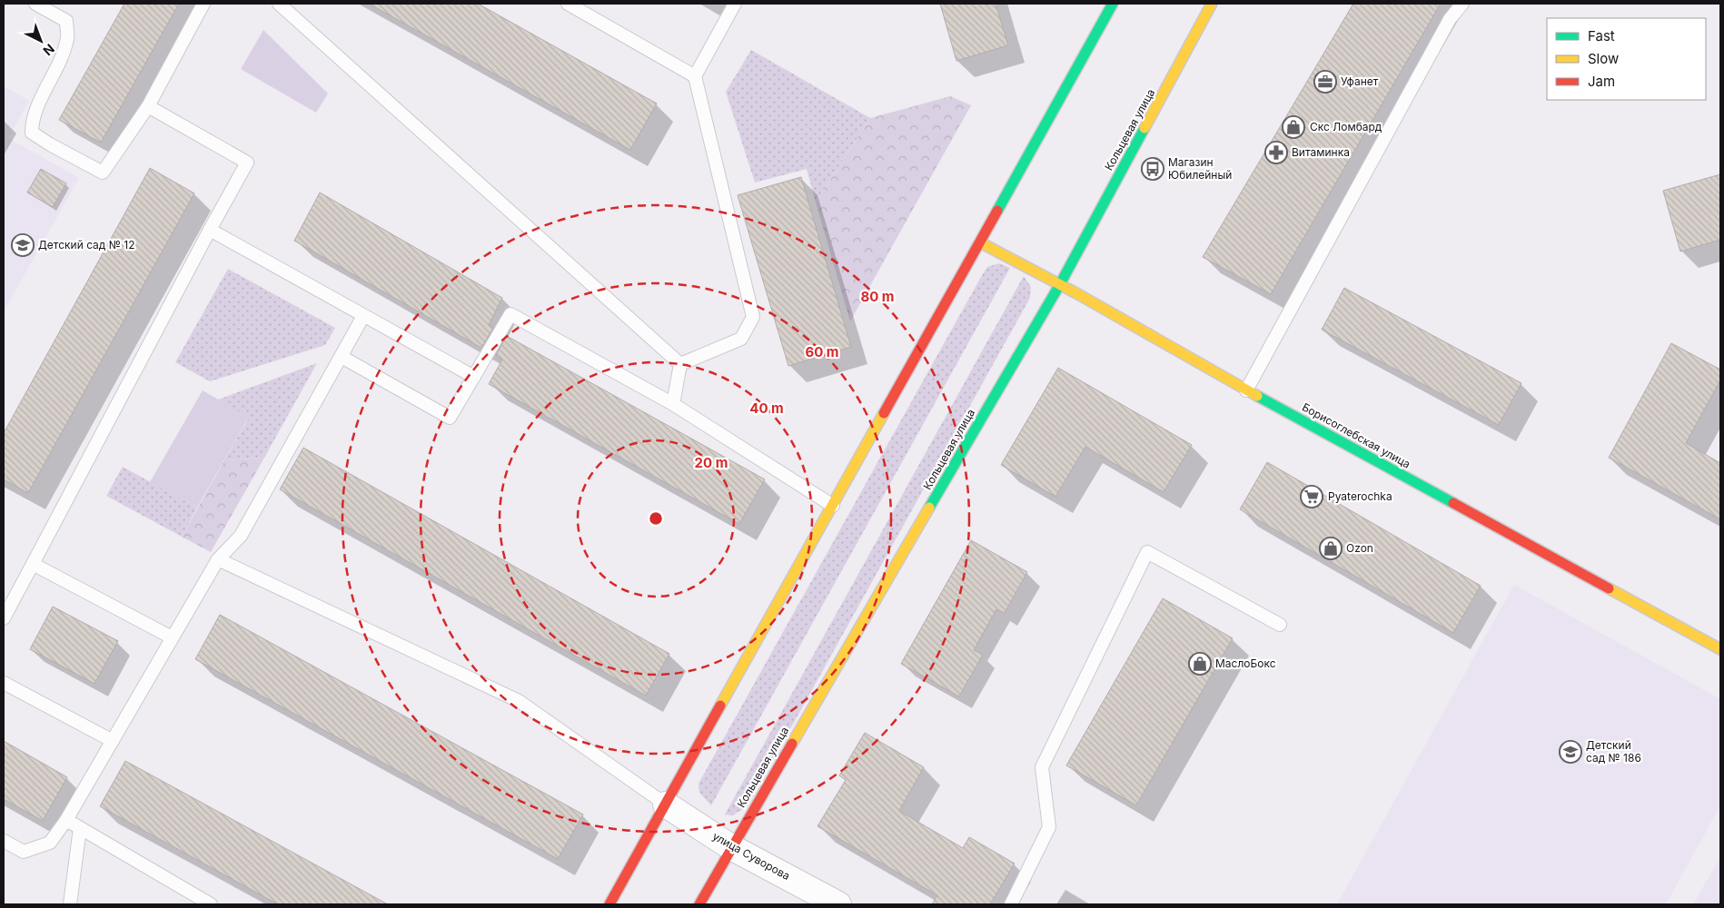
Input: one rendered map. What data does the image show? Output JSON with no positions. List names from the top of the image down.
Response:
{
  "streets": {
    "main road": ["Кольцевая улица", "Борисоглебская улица"],
    "street": ["улица Суворова"]
  },
  "crossings": [
    ["Кольцевая улица", "Борисоглебская улица"],
    ["Кольцевая улица", "улица Суворова"]
  ],
  "places": {
    "office": ["Уфанет"],
    "shop": ["Скс Ломбард", "Ozon", "МаслоБокс"],
    "pharmacy": ["Витаминка"],
    "bus stop": ["Магазин Юбилейный"],
    "school or university": ["Детский сад № 12", "Детский сад № 186"],
    "supermarket": ["Pyaterochka"]
  },
  "legend": ["Fast", "Slow", "Jam"],
  "north": "bottom right",
  "rings": [
    "80 m",
    "60 m",
    "40 m",
    "20 m"
  ]
}
